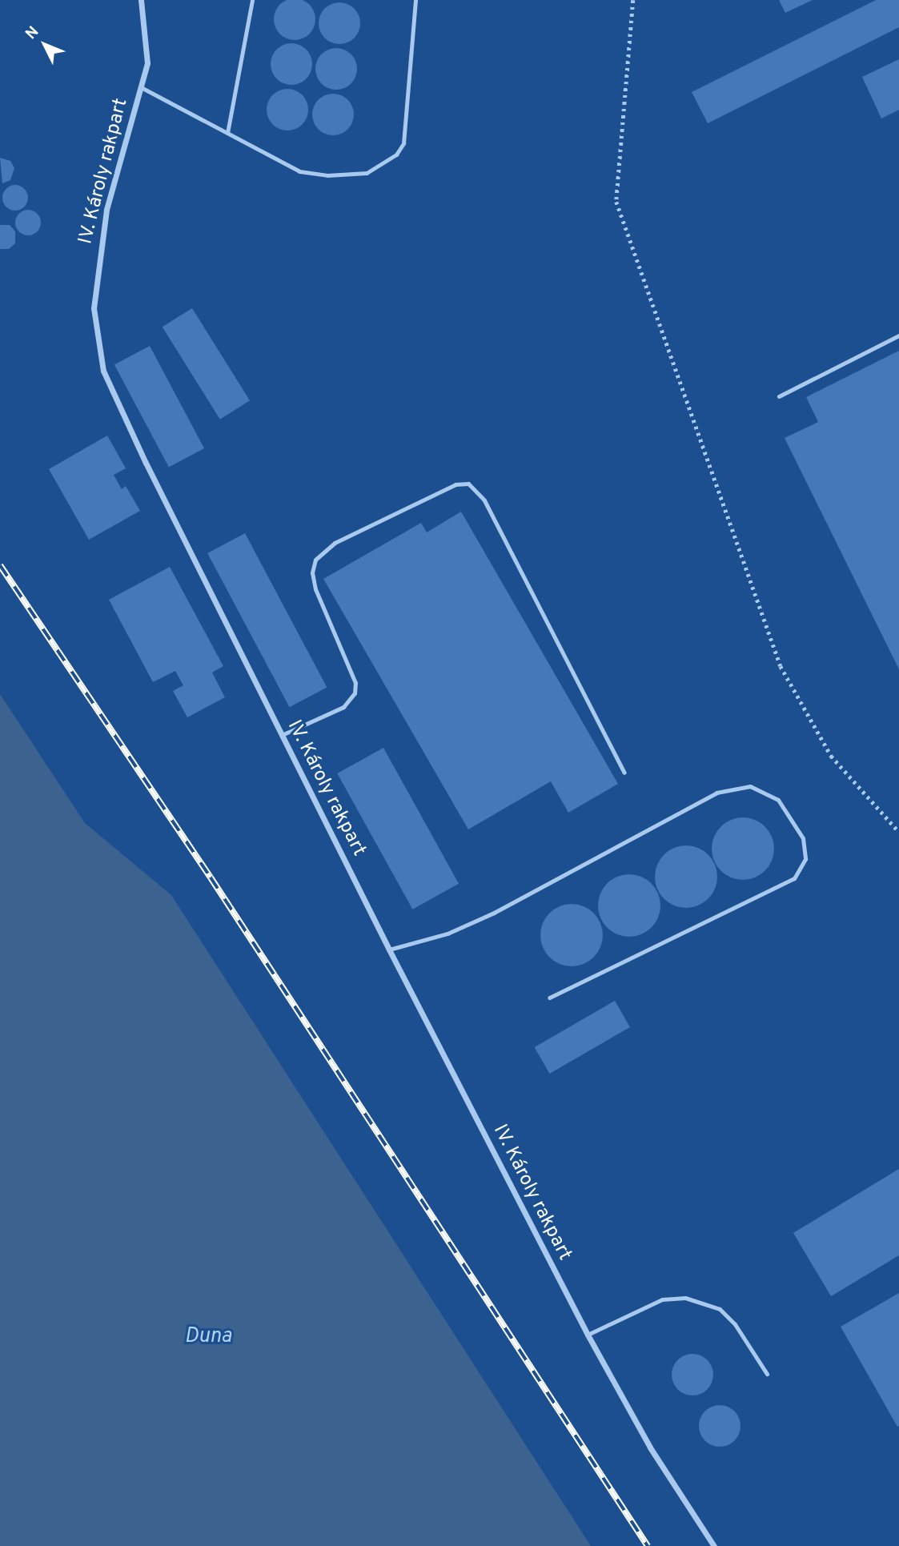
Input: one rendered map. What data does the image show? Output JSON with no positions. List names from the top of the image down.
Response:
{
  "streets": {
    "street": ["IV. Károly rakpart"]
  },
  "water": ["Duna"],
  "north": "top left"
}
